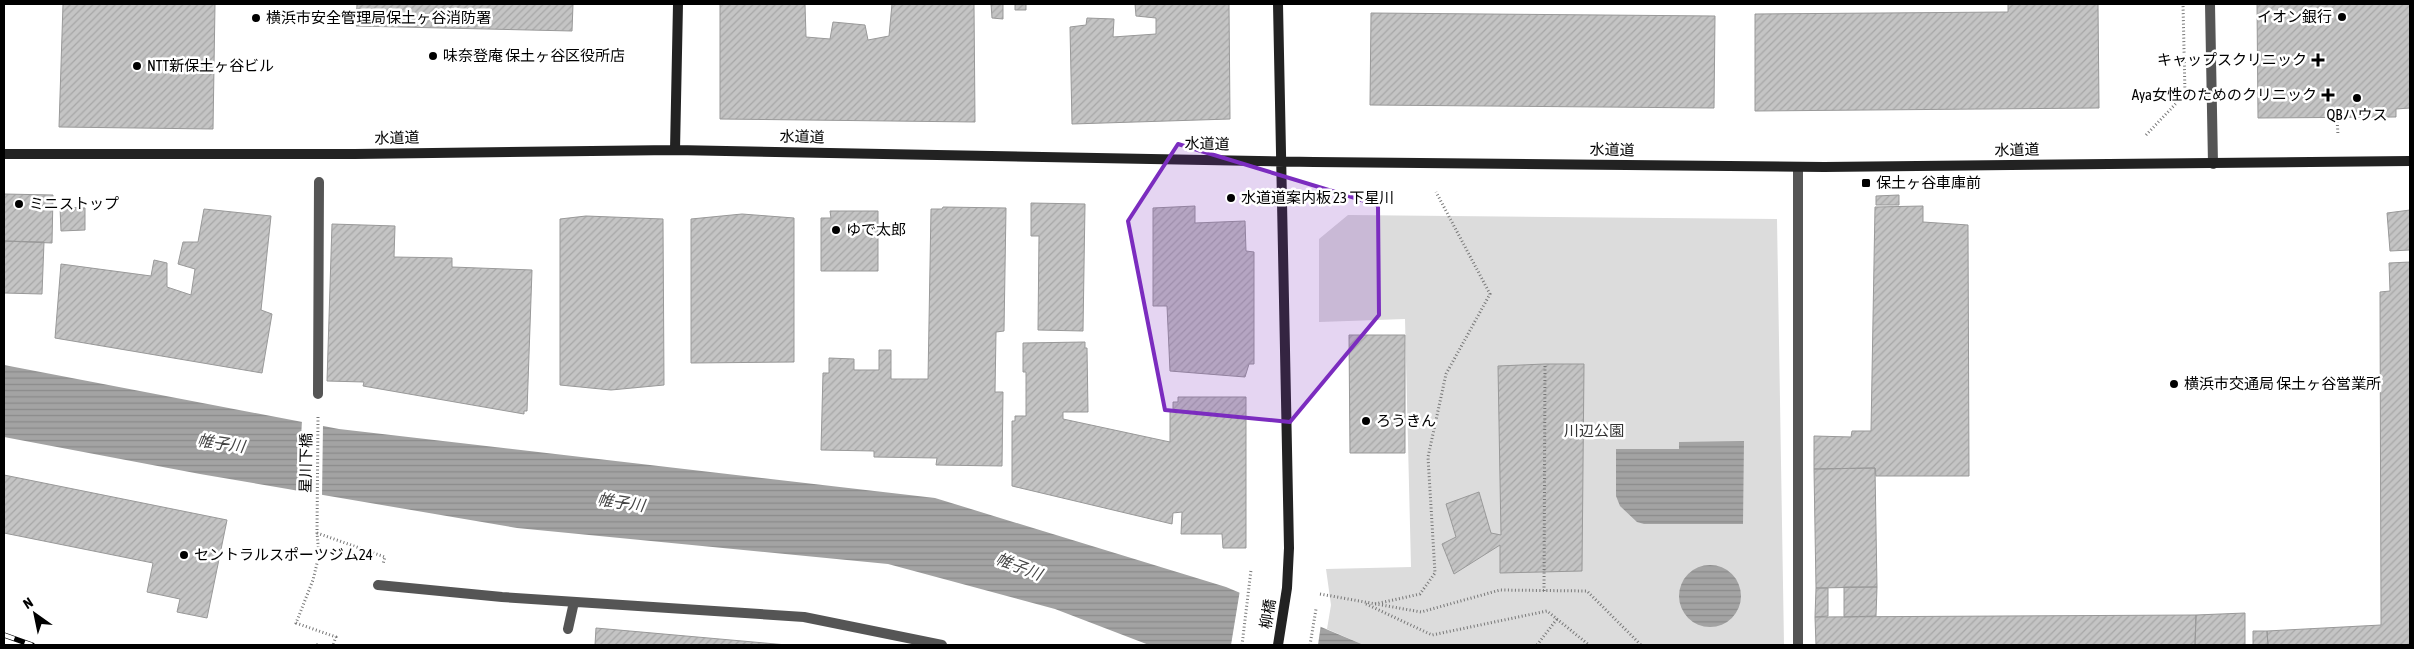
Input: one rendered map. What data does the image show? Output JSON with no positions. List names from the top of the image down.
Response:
{
  "streets": {
    "street": ["水道道", "柳橋"],
    "path": ["星川下橋"]
  },
  "crossings": [
    ["水道道", "柳橋"]
  ],
  "water": ["帷子川"],
  "parks": ["川辺公園"],
  "places": {
    "other": [
      "イオン銀行",
      "横浜市安全管理局保土ヶ谷消防署",
      "味奈登庵 保土ヶ谷区役所店",
      "NTT新保土ヶ谷ビル",
      "QBハウス",
      "水道道案内板 23 下星川",
      "ミニストップ",
      "ゆで太郎",
      "横浜市交通局 保土ヶ谷営業所",
      "ろうきん",
      "セントラルスポーツジム24"
    ],
    "health": ["キャップスクリニック", "Aya女性のためのクリニック"],
    "transit": ["保土ヶ谷車庫前"]
  },
  "north": "top left"
}
